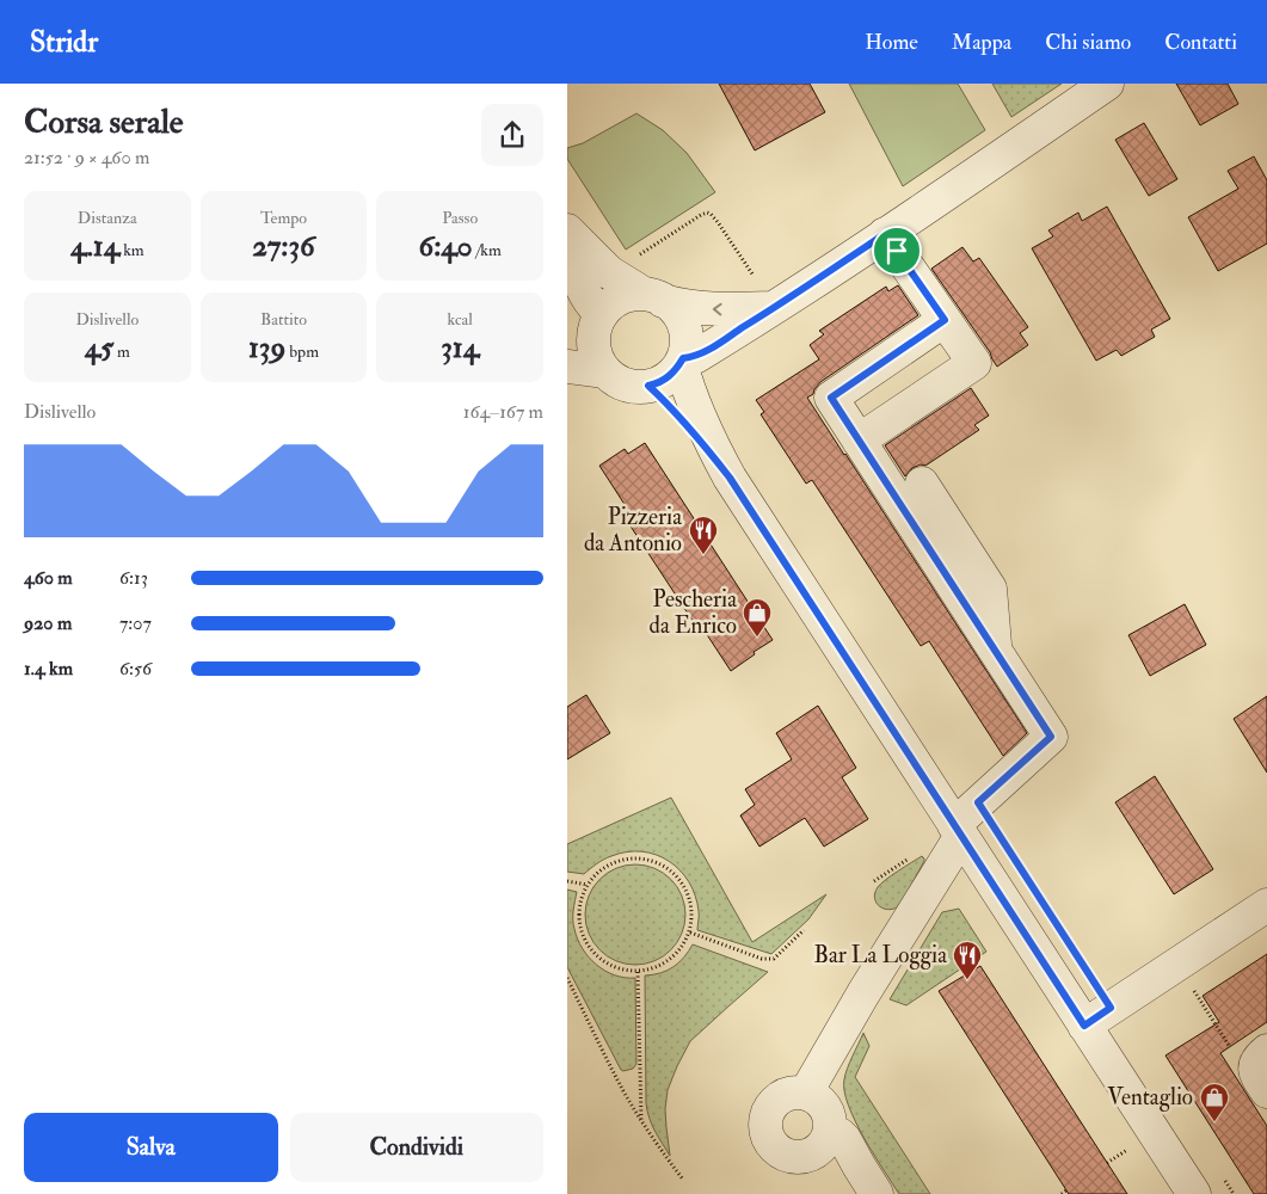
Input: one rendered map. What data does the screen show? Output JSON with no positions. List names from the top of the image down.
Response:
{
  "places": {
    "restaurant": ["Pizzeria da Antonio", "Bar La Loggia"],
    "shop": ["Pescheria da Enrico", "Ventaglio"]
  },
  "page": {
    "header": "Stridr",
    "nav": [
      "Home",
      "Mappa",
      "Chi siamo",
      "Contatti"
    ],
    "heading": ["Corsa serale", "21:52 · 9 × 460 m"],
    "stats": [
      ["Distanza", "4.14 km"],
      ["Tempo", "27:36"],
      ["Passo", "6:40 /km"],
      ["Dislivello", "45 m"],
      ["Battito", "139 bpm"],
      ["kcal", "314"]
    ],
    "chart": ["Dislivello", "164–167 m"],
    "list": [
      {
        "name": "460 m",
        "note": "6:13"
      },
      {
        "name": "920 m",
        "note": "7:07"
      },
      {
        "name": "1.4 km",
        "note": "6:56"
      }
    ],
    "buttons": ["Salva", "Condividi"]
  }
}
